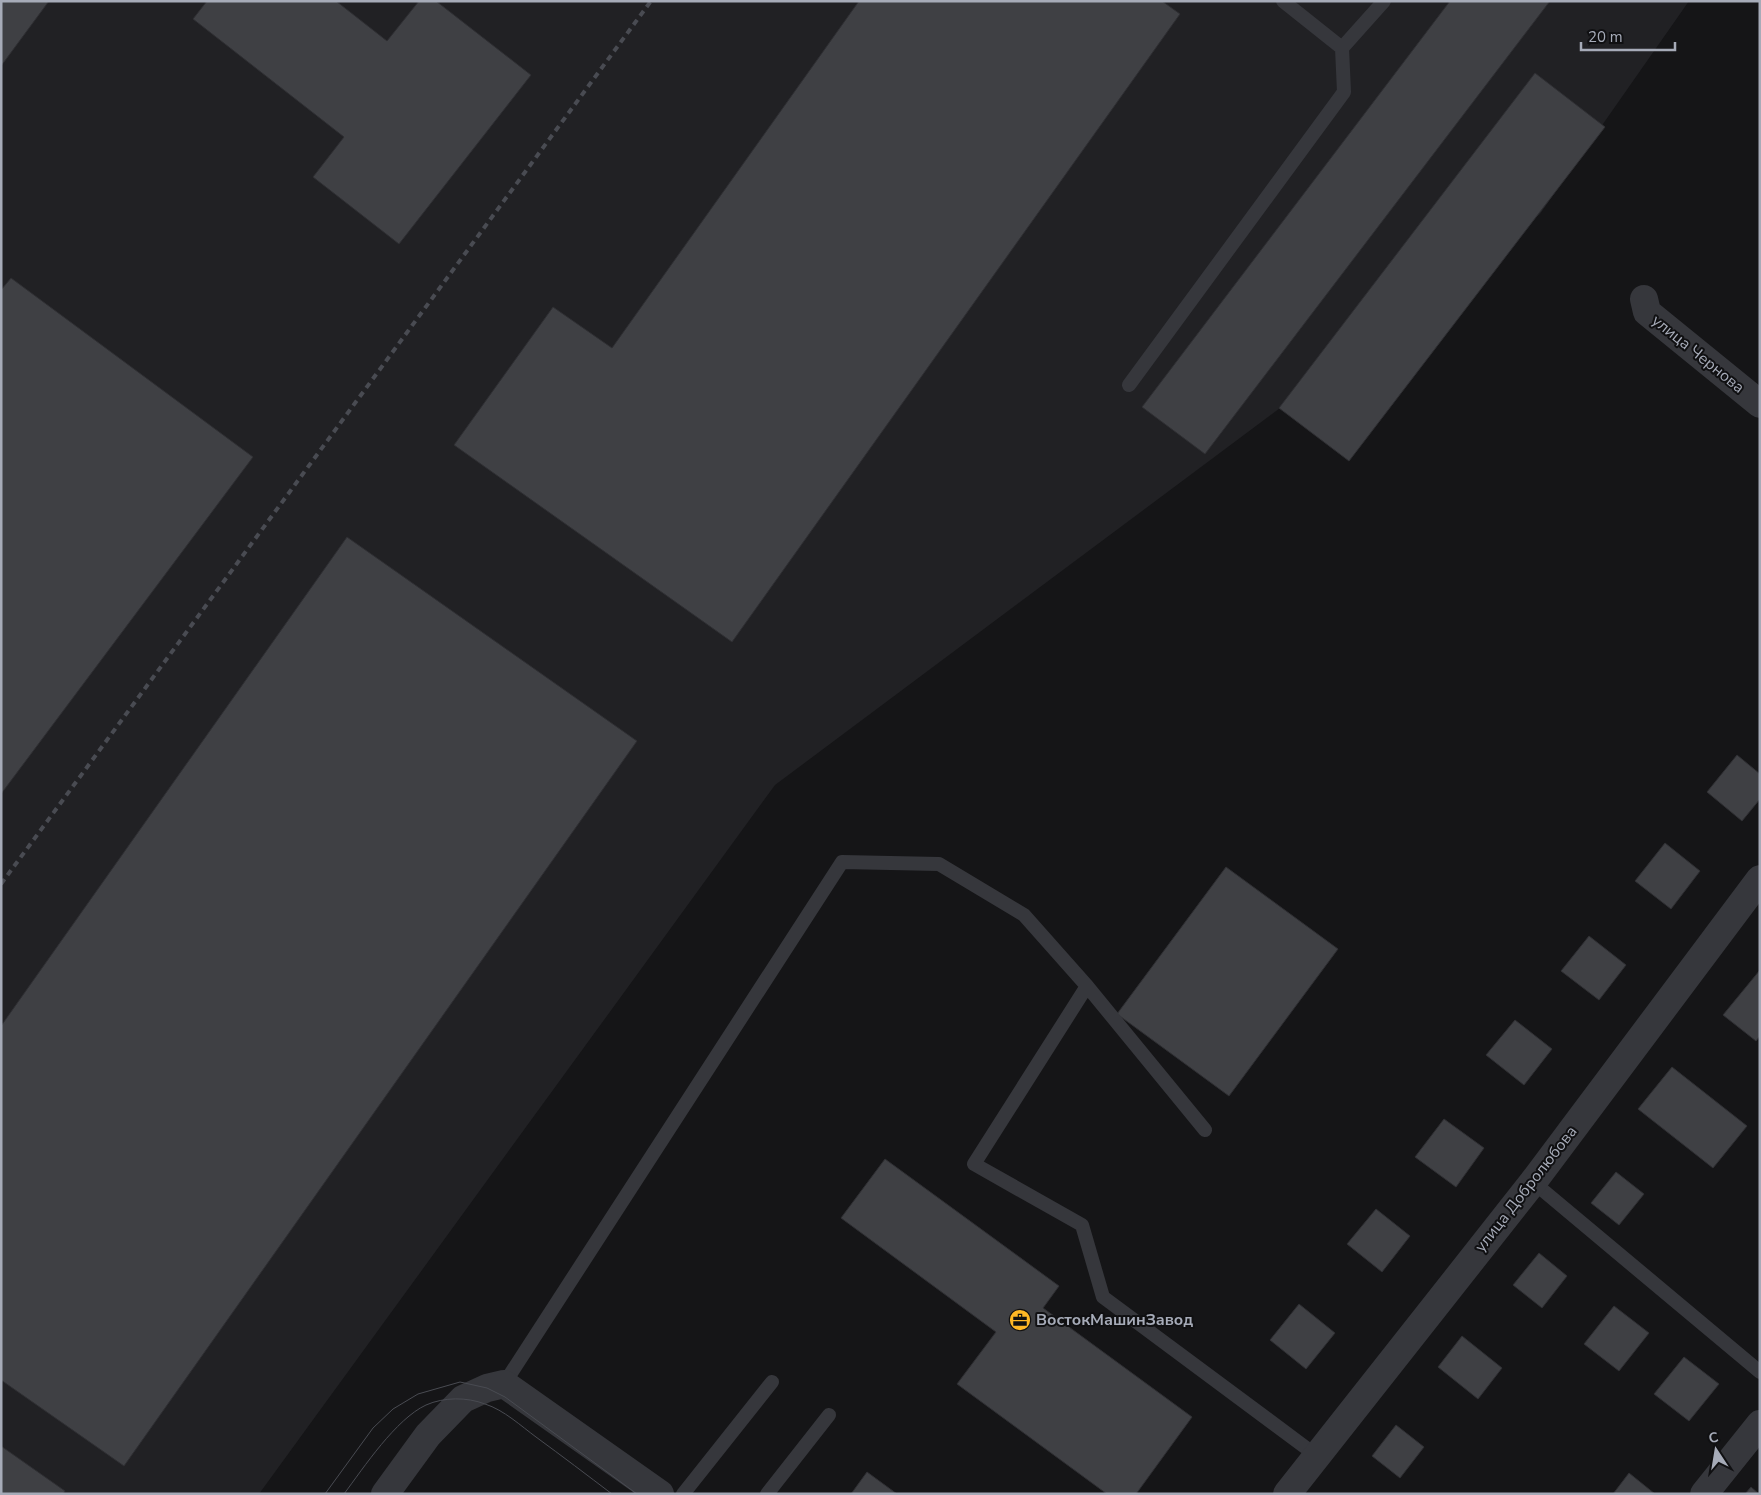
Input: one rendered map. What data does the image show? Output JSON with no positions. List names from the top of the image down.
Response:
{
  "streets": {
    "street": ["улица Чернова", "улица Добролюбова"]
  },
  "places": {
    "office": ["ВостокМашинЗавод"]
  },
  "scale_bar": "20 m",
  "north": "top"
}
